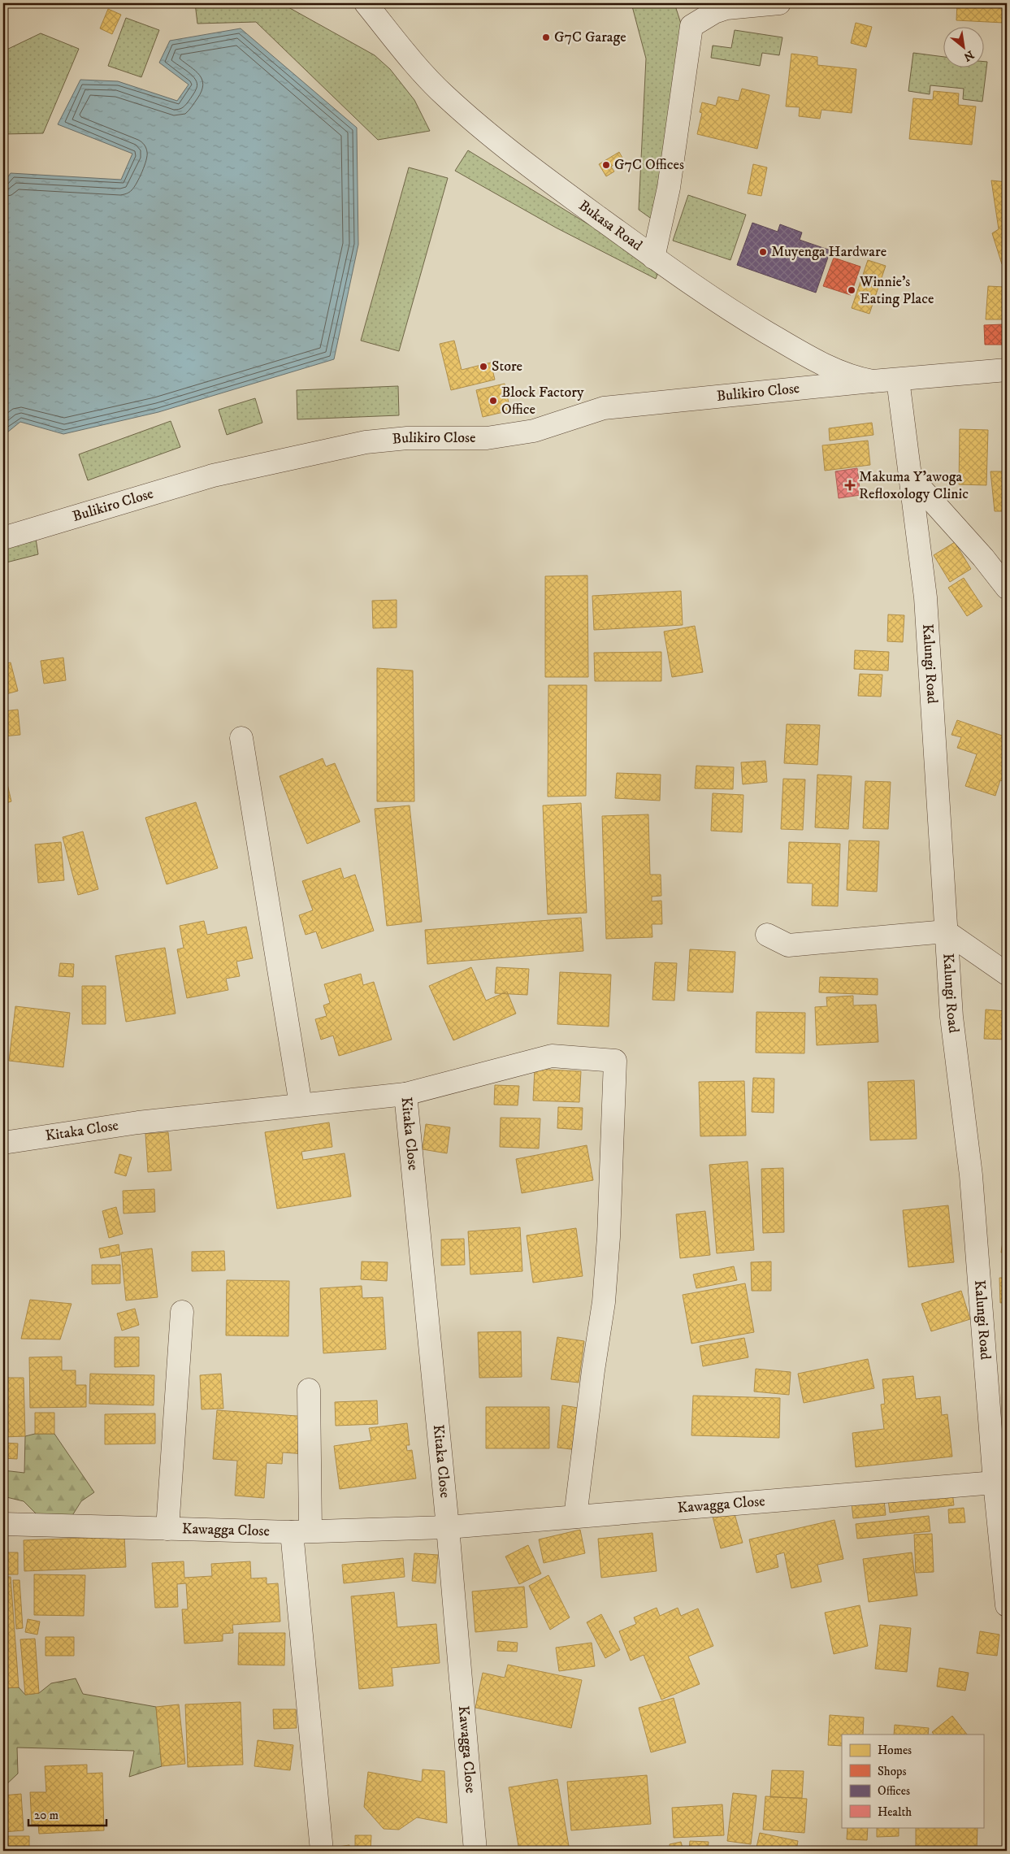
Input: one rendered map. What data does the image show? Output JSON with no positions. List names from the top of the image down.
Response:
{
  "streets": {
    "street": [
      "Bukasa Road",
      "Bulikiro Close",
      "Kalungi Road",
      "Kitaka Close",
      "Kawagga Close"
    ]
  },
  "crossings": [
    ["Bukasa Road", "Bulikiro Close"],
    ["Bukasa Road", "Kalungi Road"],
    ["Kalungi Road", "Kawagga Close"],
    ["Kitaka Close", "Kawagga Close"]
  ],
  "places": {
    "other": [
      "G7C Garage",
      "G7C Offices",
      "Muyenga Hardware",
      "Winnie's Eating Place",
      "Store",
      "Block Factory Office"
    ],
    "health": ["Makuma Y'awoga Refloxology Clinic"]
  },
  "legend": [
    "Homes",
    "Shops",
    "Offices",
    "Health"
  ],
  "scale_bar": "20 m",
  "north": "bottom right"
}
